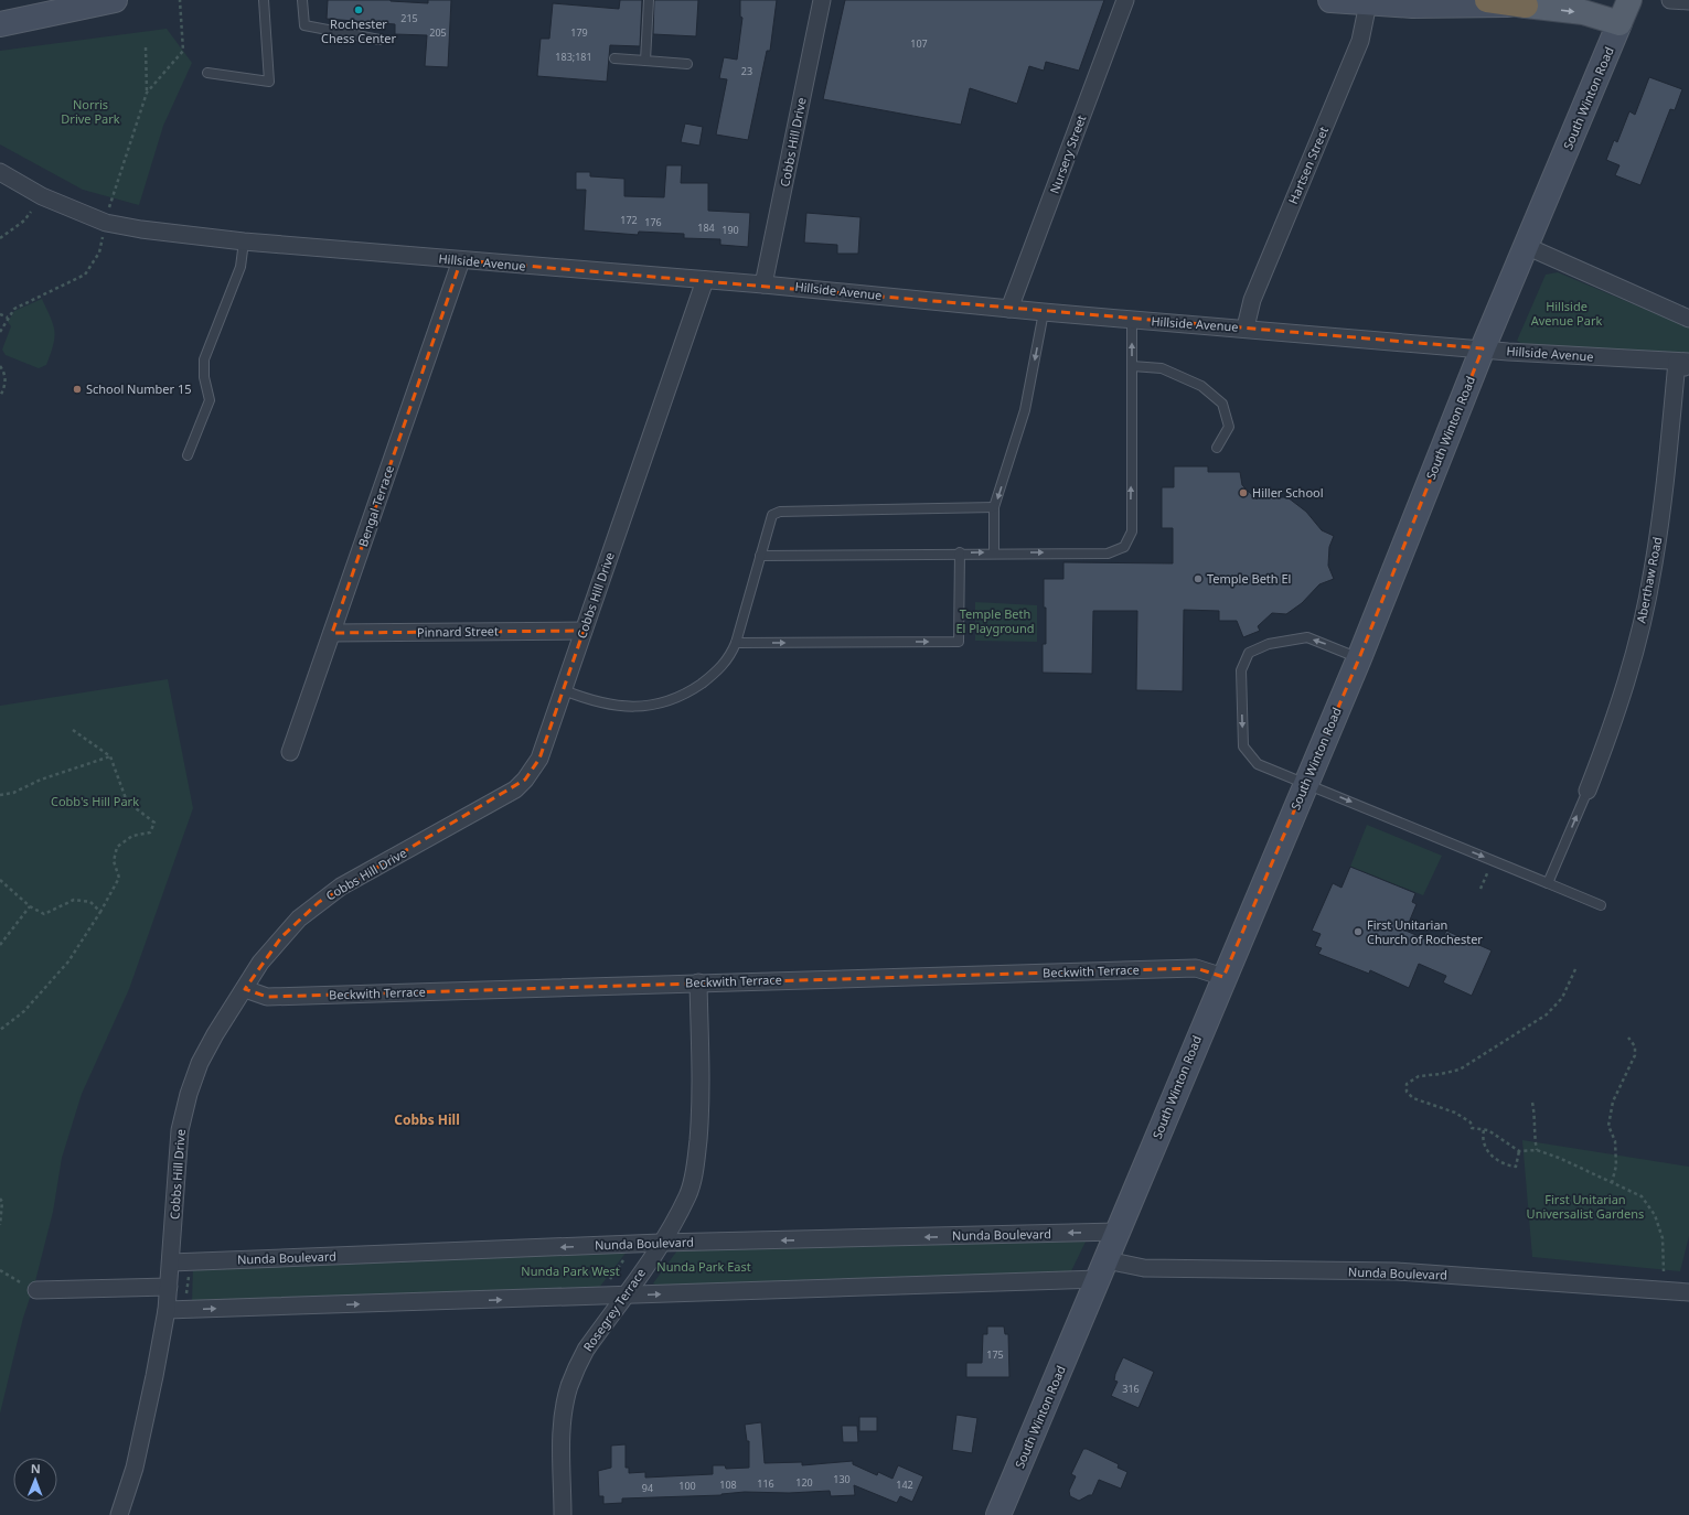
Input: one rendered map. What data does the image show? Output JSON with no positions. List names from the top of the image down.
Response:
{
  "streets": {
    "main road": ["South Winton Road"],
    "street": [
      "Cobbs Hill Drive",
      "Nursery Street",
      "Hartsen Street",
      "Hillside Avenue",
      "Bengal Terrace",
      "Aberthaw Road",
      "Pinnard Street",
      "Beckwith Terrace",
      "Nunda Boulevard",
      "Rosegrey Terrace"
    ]
  },
  "crossings": [
    ["South Winton Road", "Hillside Avenue"],
    ["South Winton Road", "Beckwith Terrace"],
    ["South Winton Road", "Nunda Boulevard"],
    ["Cobbs Hill Drive", "Hillside Avenue"],
    ["Cobbs Hill Drive", "Pinnard Street"],
    ["Cobbs Hill Drive", "Beckwith Terrace"],
    ["Cobbs Hill Drive", "Nunda Boulevard"],
    ["Nursery Street", "Hillside Avenue"],
    ["Hartsen Street", "Hillside Avenue"],
    ["Hillside Avenue", "Bengal Terrace"],
    ["Hillside Avenue", "Aberthaw Road"],
    ["Bengal Terrace", "Pinnard Street"],
    ["Beckwith Terrace", "Rosegrey Terrace"],
    ["Nunda Boulevard", "Rosegrey Terrace"]
  ],
  "districts": ["Cobbs Hill"],
  "parks": [
    "Norris Drive Park",
    "Hillside Avenue Park",
    "Temple Beth El Playground",
    "Cobb's Hill Park",
    "First Unitarian Universalist Gardens",
    "Nunda Park East",
    "Nunda Park West"
  ],
  "places": [
    "Rochester Chess Center",
    "School Number 15",
    "Hiller School",
    "Temple Beth El",
    "First Unitarian Church of Rochester"
  ],
  "house_numbers": [
    "215",
    "205",
    "179",
    "107",
    "183;181",
    "23",
    "172",
    "176",
    "184",
    "190",
    "175",
    "316",
    "130",
    "120",
    "116",
    "108",
    "142",
    "100",
    "94"
  ],
  "north": "top"
}
